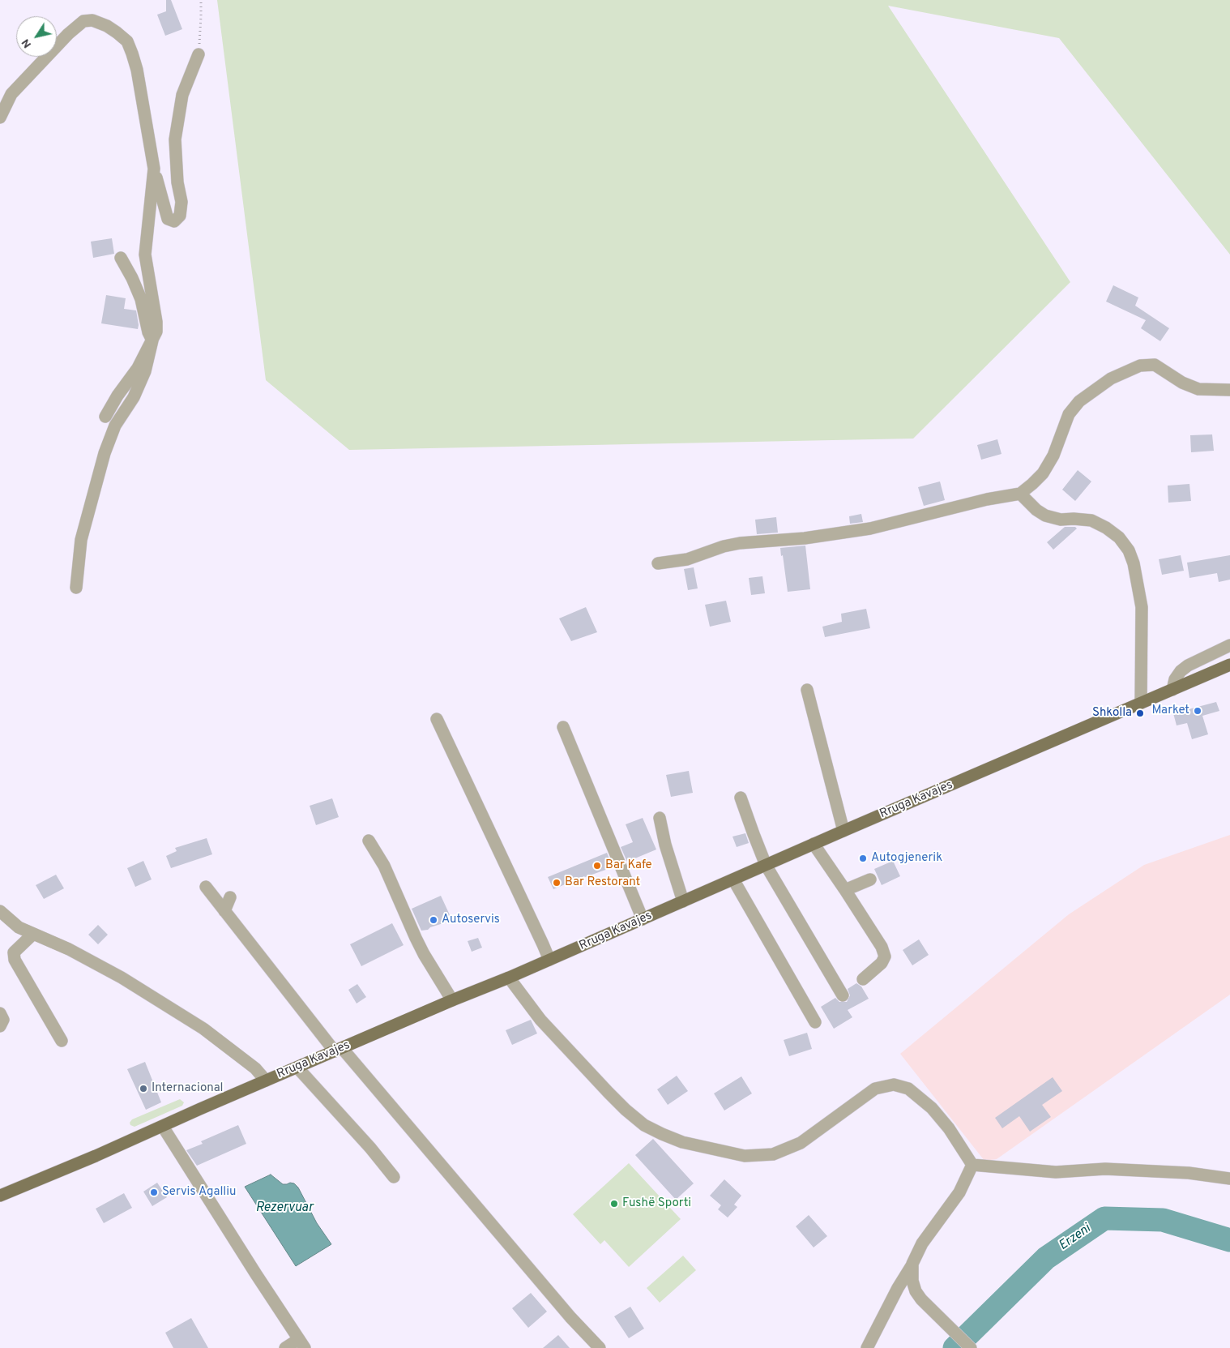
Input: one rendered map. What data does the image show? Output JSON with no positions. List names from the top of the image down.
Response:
{
  "streets": {
    "main road": ["Rruga Kavajes"]
  },
  "water": ["Rezervuar", "Erzeni"],
  "places": [
    "Market",
    "Shkolla",
    "Autogjenerik",
    "Bar Kafe",
    "Bar Restorant",
    "Autoservis",
    "Internacional",
    "Servis Agalliu",
    "Fushë Sporti"
  ],
  "north": "bottom left"
}
